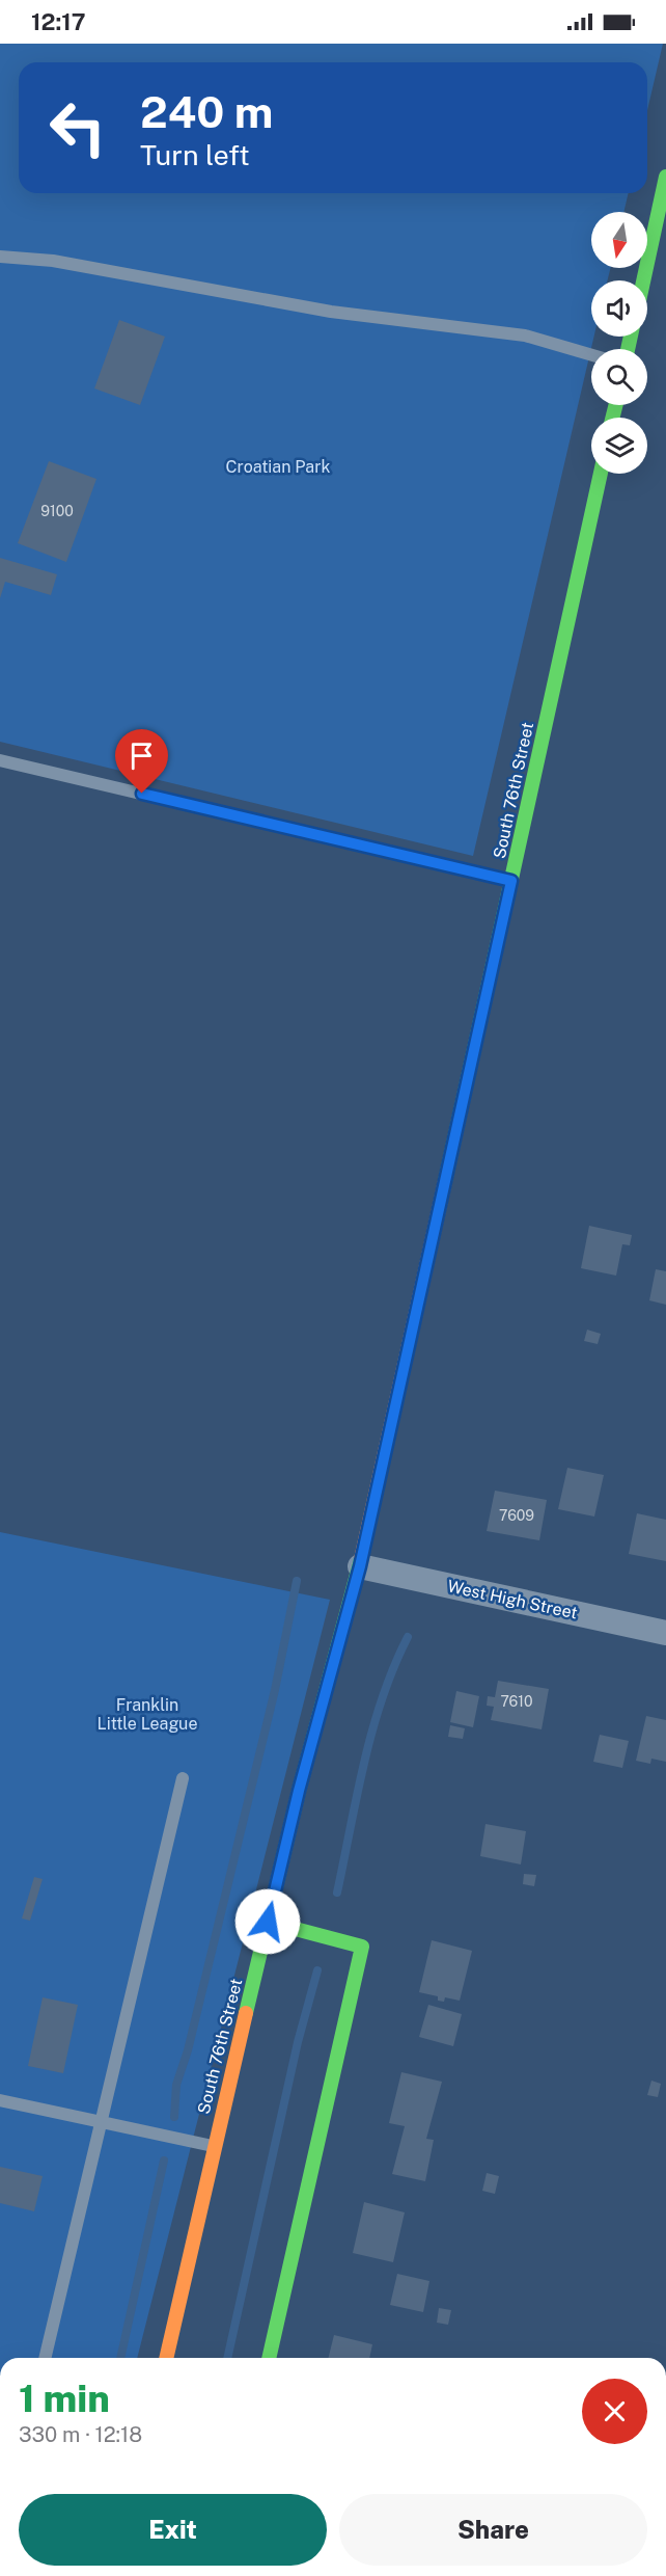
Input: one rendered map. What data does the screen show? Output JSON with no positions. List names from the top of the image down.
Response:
{
  "streets": {
    "main road": ["South 76th Street"],
    "street": ["West High Street"]
  },
  "crossings": [
    ["South 76th Street", "West High Street"]
  ],
  "parks": ["Croatian Park", "Franklin Little League"],
  "house_numbers": ["9100", "7609", "7610"],
  "north": "bottom",
  "page": {
    "status": "12:17",
    "turn": ["240 m", "Turn left"],
    "heading": ["1 min", "330 m · 12:18"],
    "buttons": ["Exit", "Share"]
  }
}
